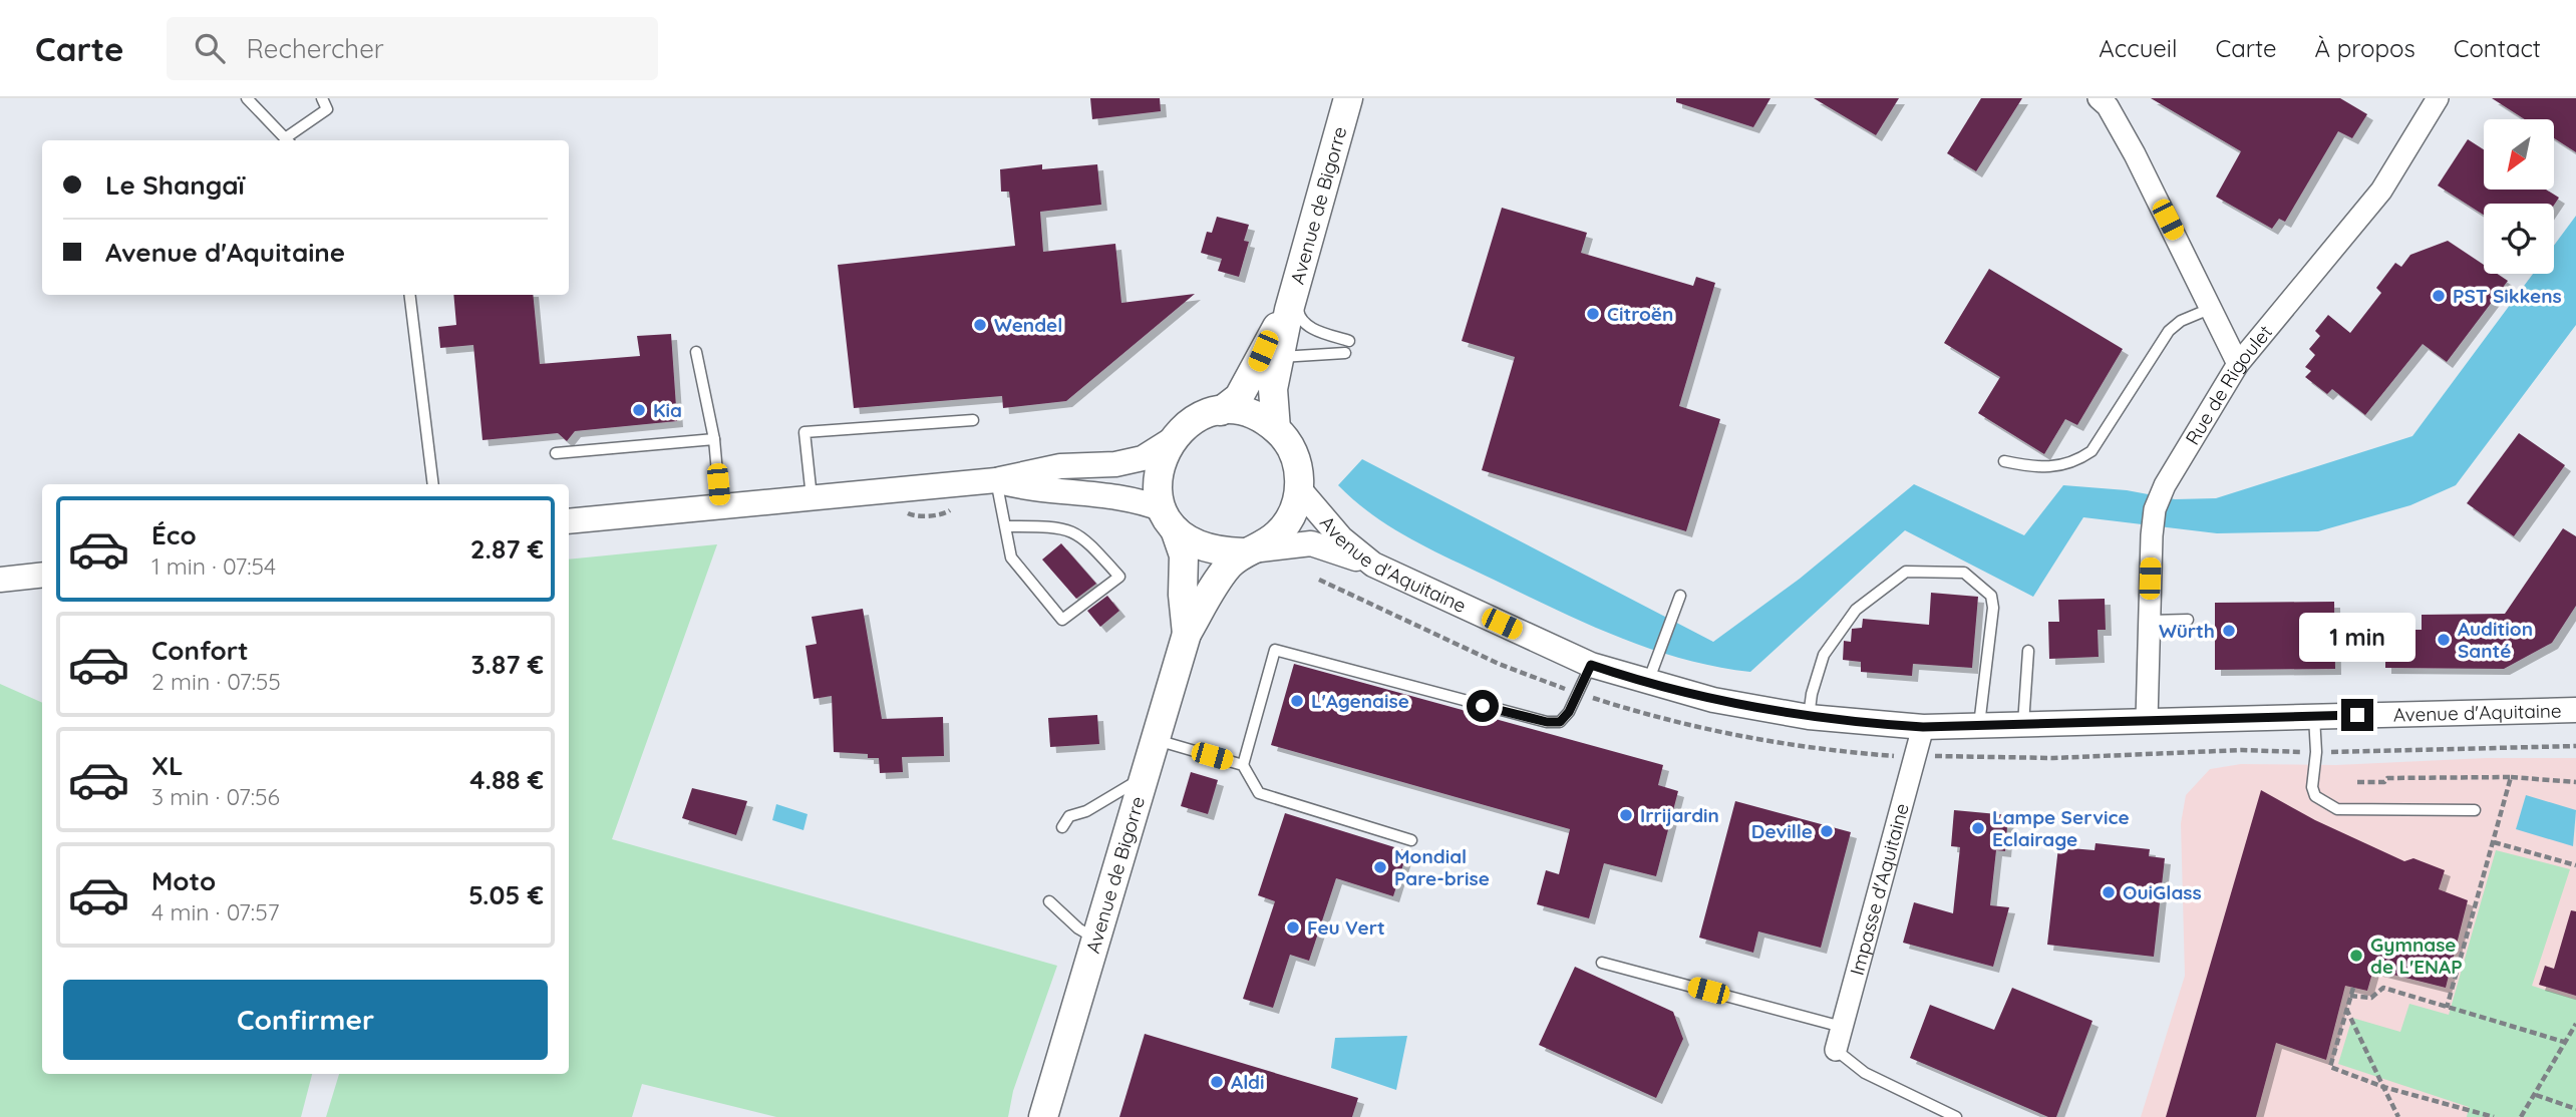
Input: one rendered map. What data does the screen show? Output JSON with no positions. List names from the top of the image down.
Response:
{
  "streets": {
    "main road": ["Avenue de Bigorre"],
    "street": ["Rue de Rigoulet", "Avenue d'Aquitaine", "Impasse d'Aquitaine"]
  },
  "crossings": [
    ["Avenue de Bigorre", "Avenue d'Aquitaine"],
    ["Rue de Rigoulet", "Avenue d'Aquitaine"],
    ["Avenue d'Aquitaine", "Impasse d'Aquitaine"]
  ],
  "places": [
    "PST Sikkens",
    "Citroën",
    "Wendel",
    "Kia",
    "Würth",
    "Audition Santé",
    "L'Agenaise",
    "Irrijardin",
    "Lampe Service Eclairage",
    "Deville",
    "Mondial Pare-brise",
    "OuiGlass",
    "Feu Vert",
    "Gymnase de L'ENAP",
    "Aldi"
  ],
  "north": "bottom left",
  "page": {
    "header": "Carte",
    "search": "Rechercher",
    "nav": [
      "Accueil",
      "Carte",
      "À propos",
      "Contact"
    ],
    "banner": ["Le Shangaï", "Avenue d'Aquitaine"],
    "list": [
      {
        "name": "Éco",
        "note": "1 min · 07:54",
        "value": "2.87 €"
      },
      {
        "name": "Confort",
        "note": "2 min · 07:55",
        "value": "3.87 €"
      },
      {
        "name": "XL",
        "note": "3 min · 07:56",
        "value": "4.88 €"
      },
      {
        "name": "Moto",
        "note": "4 min · 07:57",
        "value": "5.05 €"
      }
    ],
    "bubble": "1 min",
    "buttons": "Confirmer"
  }
}
